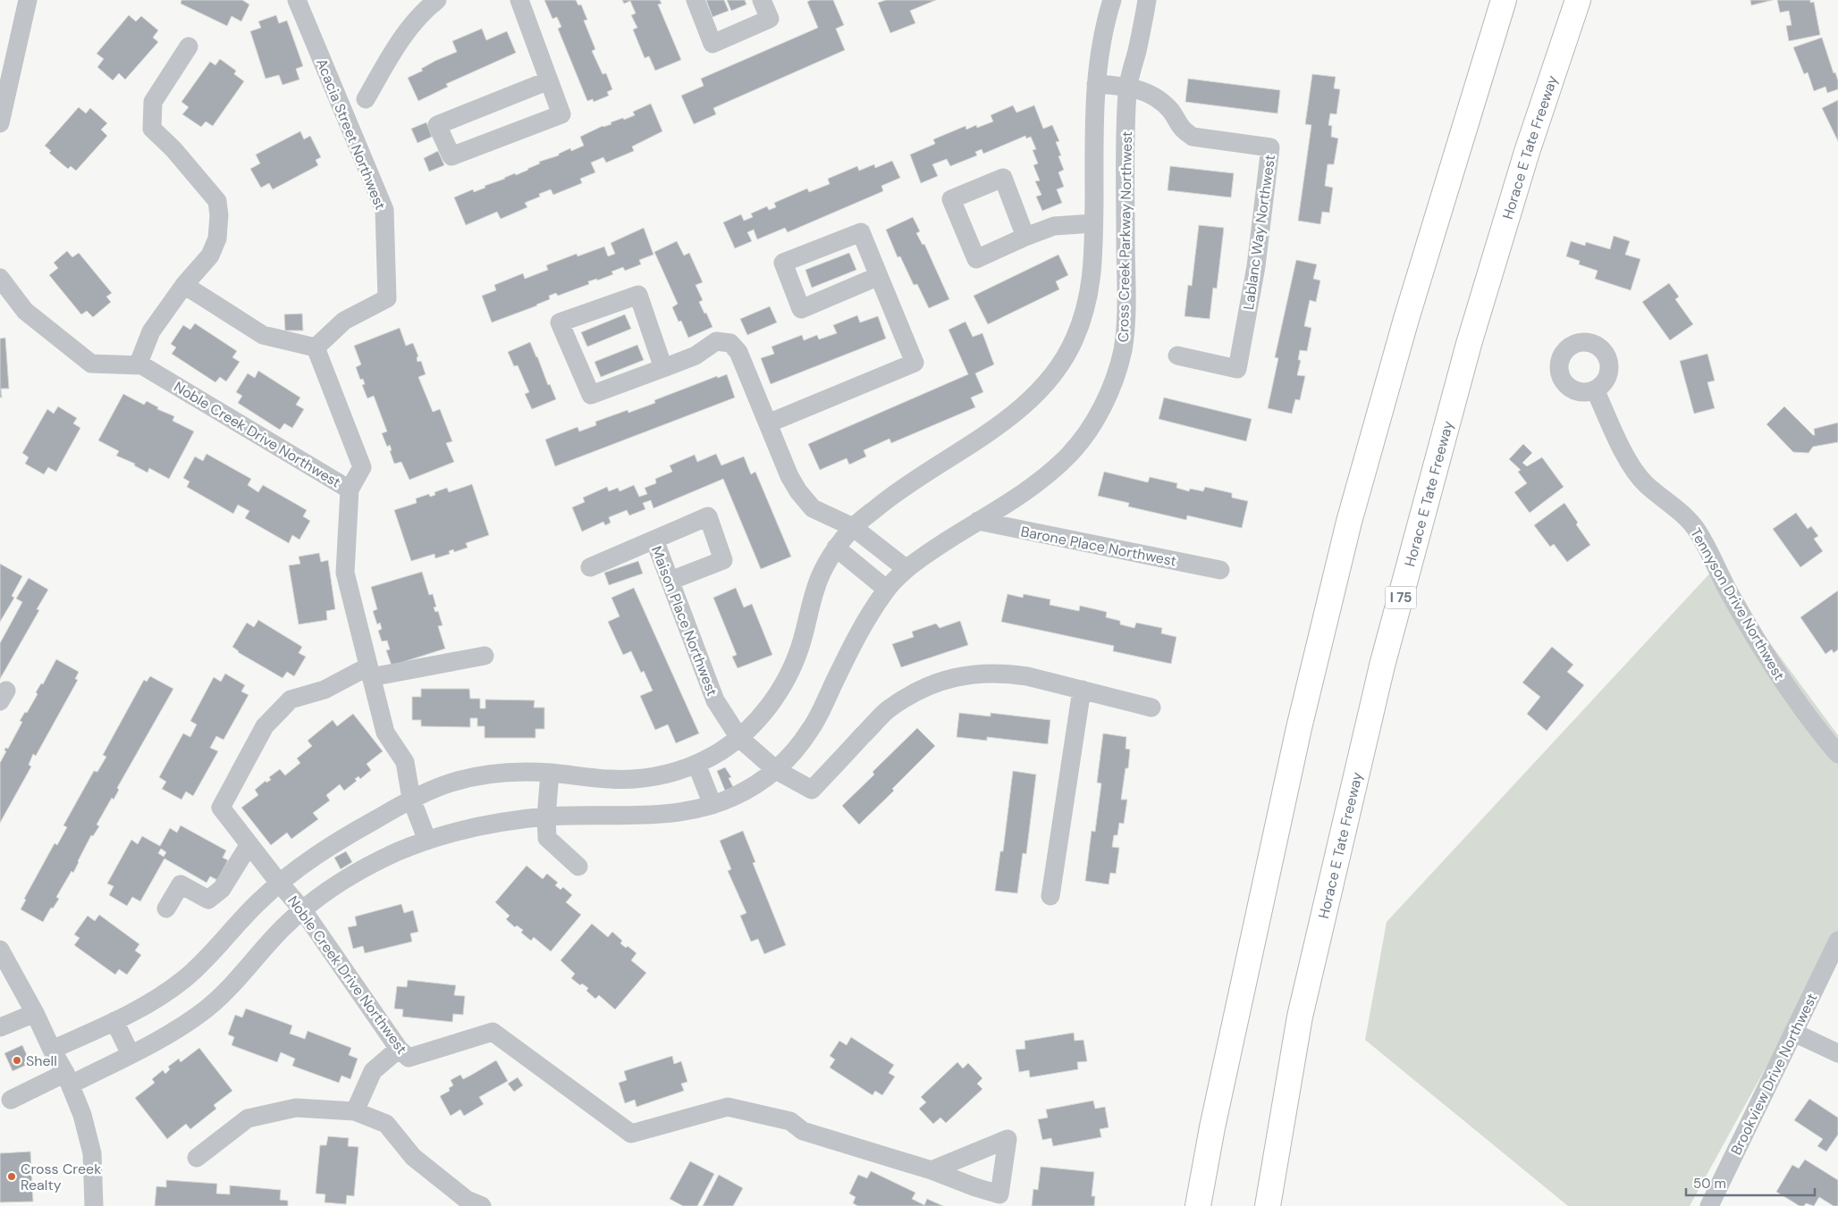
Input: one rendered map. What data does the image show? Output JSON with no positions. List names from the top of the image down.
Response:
{
  "streets": {
    "highway": ["Horace E Tate Freeway", "I 75"],
    "street": [
      "Acacia Street Northwest",
      "Lablanc Way Northwest",
      "Cross Creek Parkway Northwest",
      "Noble Creek Drive Northwest",
      "Barone Place Northwest",
      "Tennyson Drive Northwest",
      "Maison Place Northwest",
      "Brookview Drive Northwest"
    ]
  },
  "crossings": [
    ["Lablanc Way Northwest", "Cross Creek Parkway Northwest"],
    ["Cross Creek Parkway Northwest", "Noble Creek Drive Northwest"],
    ["Cross Creek Parkway Northwest", "Barone Place Northwest"],
    ["Cross Creek Parkway Northwest", "Maison Place Northwest"]
  ],
  "places": ["Shell", "Cross Creek Realty"],
  "scale_bar": "50 m"
}
